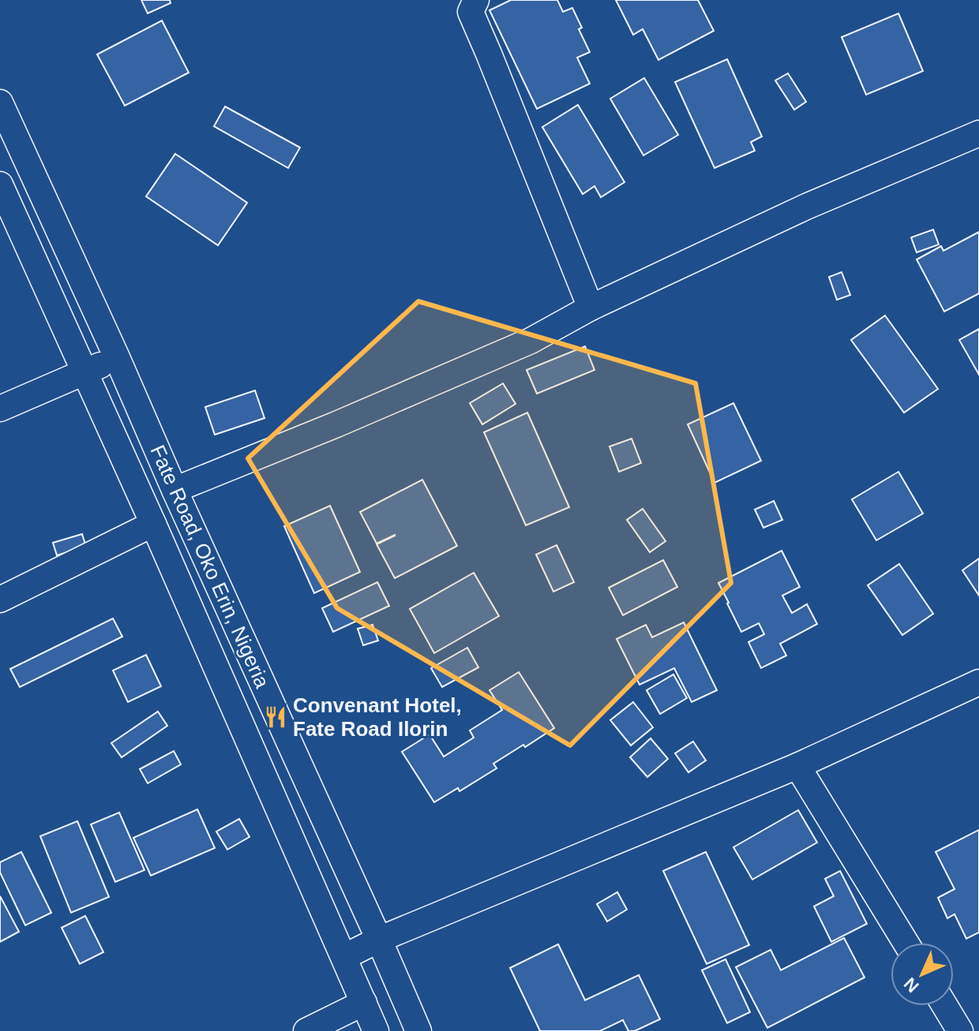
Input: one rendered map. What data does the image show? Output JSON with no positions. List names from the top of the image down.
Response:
{
  "streets": {
    "street": ["Fate Road, Oko Erin, Nigeria"]
  },
  "places": {
    "restaurant": ["Convenant Hotel, Fate Road Ilorin"]
  },
  "north": "bottom left"
}
